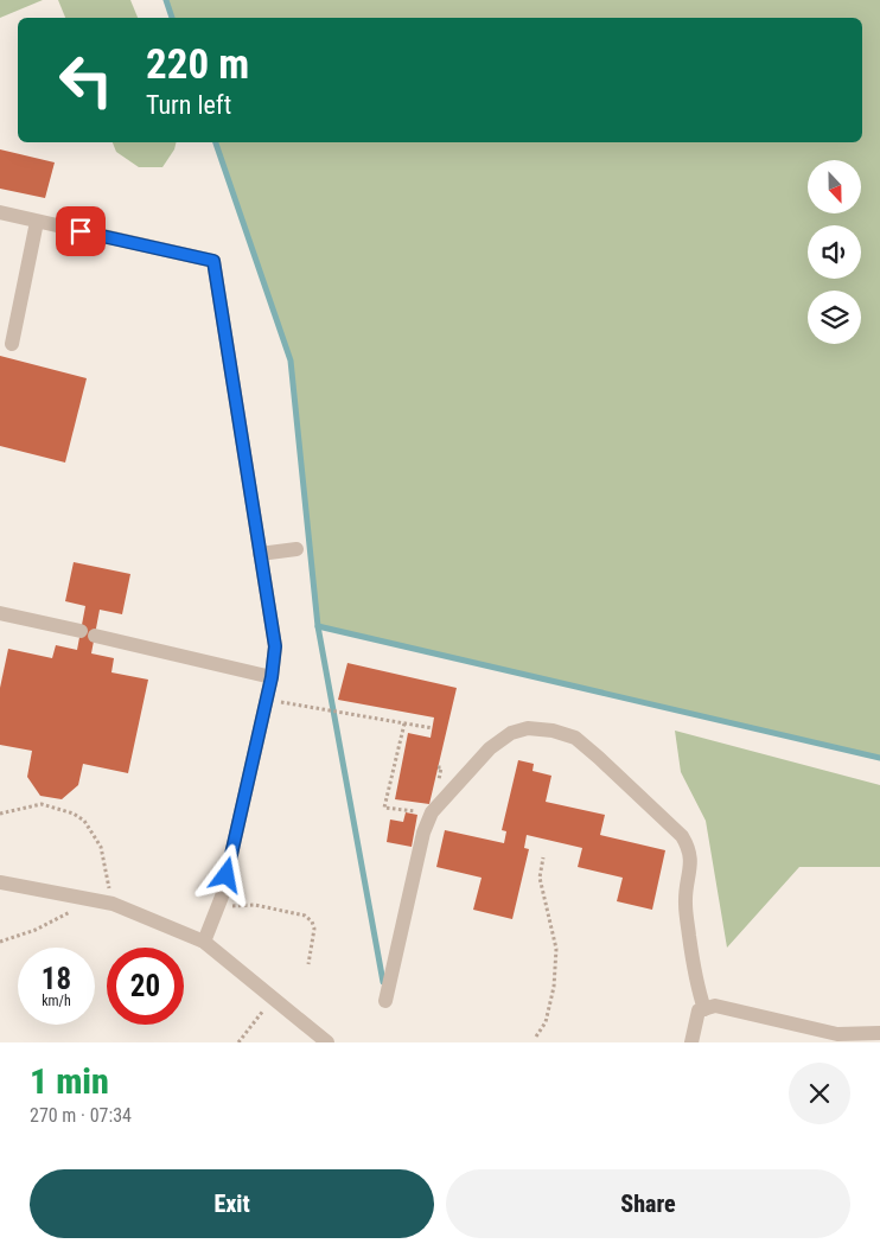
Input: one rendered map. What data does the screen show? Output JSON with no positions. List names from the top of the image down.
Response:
{
  "north": "bottom",
  "page": {
    "turn": ["220 m", "Turn left"],
    "speed": "18 km/h",
    "limit": "20",
    "heading": ["1 min", "270 m · 07:34"],
    "buttons": ["Exit", "Share"]
  }
}
